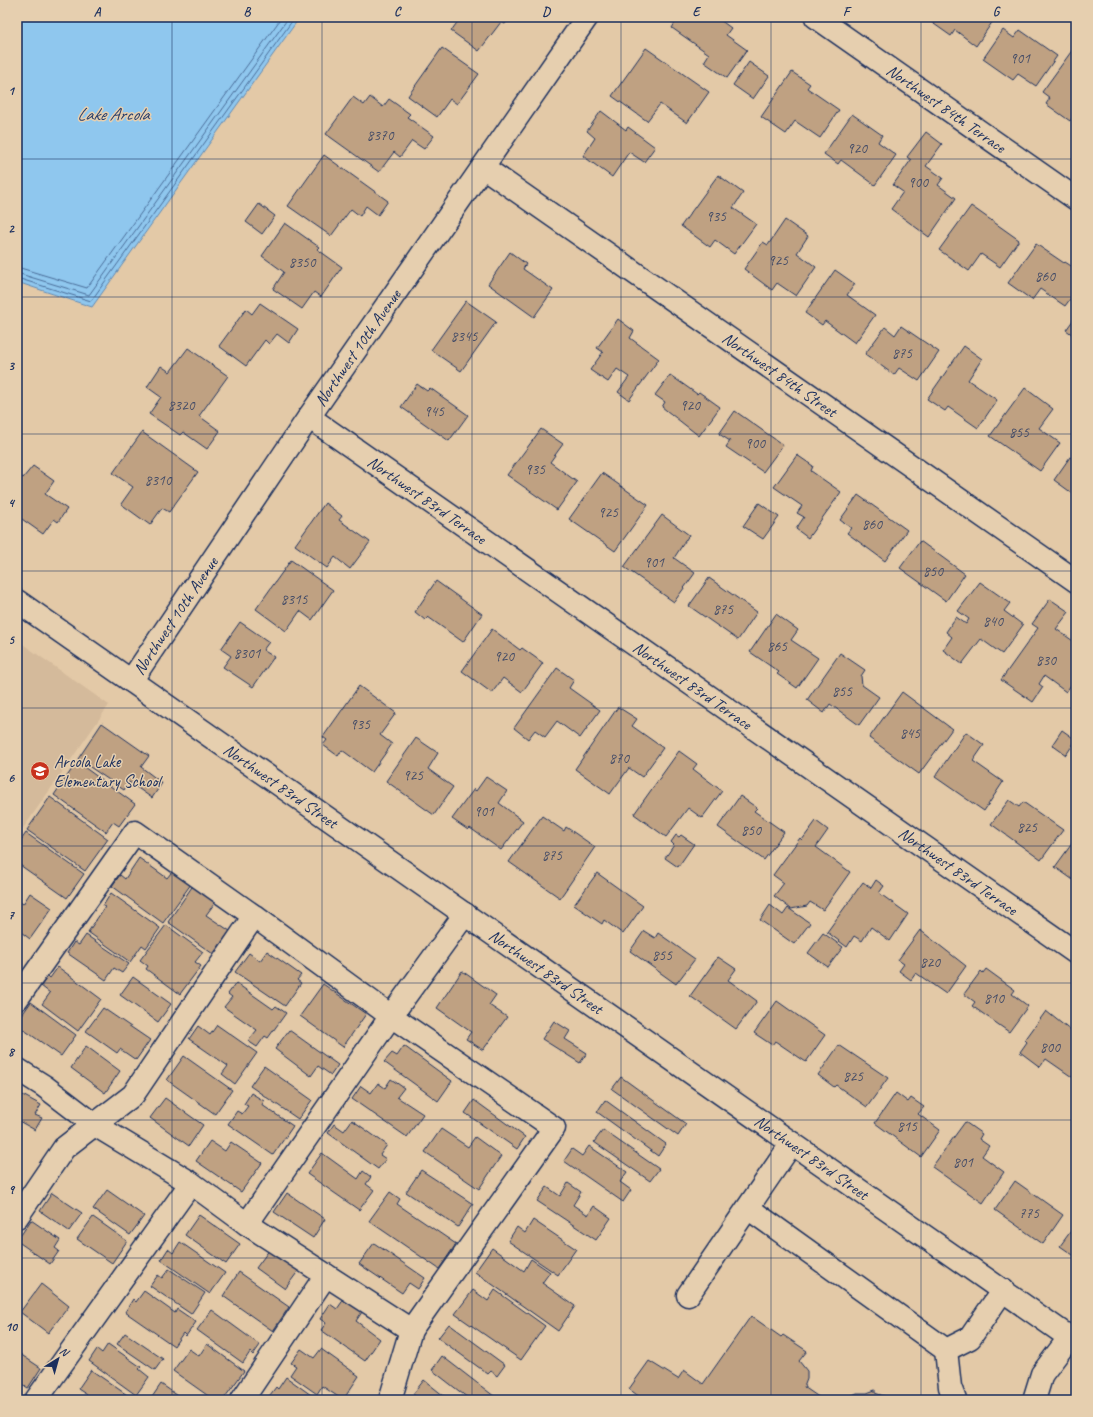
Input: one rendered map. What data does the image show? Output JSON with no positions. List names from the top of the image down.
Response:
{
  "streets": {
    "street": [
      "Northwest 84th Terrace",
      "Northwest 10th Avenue",
      "Northwest 84th Street",
      "Northwest 83rd Terrace",
      "Northwest 83rd Street"
    ]
  },
  "crossings": [
    ["Northwest 10th Avenue", "Northwest 84th Street"],
    ["Northwest 10th Avenue", "Northwest 83rd Terrace"],
    ["Northwest 10th Avenue", "Northwest 83rd Street"]
  ],
  "water": ["Lake Arcola"],
  "places": {
    "school or university": ["Arcola Lake Elementary School"]
  },
  "house_numbers": [
    "901",
    "8370",
    "920",
    "900",
    "935",
    "925",
    "8350",
    "860",
    "8345",
    "875",
    "8320",
    "920",
    "945",
    "855",
    "900",
    "935",
    "8310",
    "925",
    "860",
    "901",
    "850",
    "8315",
    "875",
    "840",
    "865",
    "8301",
    "920",
    "830",
    "855",
    "935",
    "845",
    "870",
    "925",
    "901",
    "825",
    "850",
    "875",
    "855",
    "820",
    "810",
    "800",
    "825",
    "815",
    "801",
    "775"
  ],
  "north": "top right",
  "grid": {
    "columns": [
      "A",
      "B",
      "C",
      "D",
      "E",
      "F",
      "G"
    ],
    "rows": [
      "1",
      "2",
      "3",
      "4",
      "5",
      "6",
      "7",
      "8",
      "9",
      "10"
    ]
  }
}
